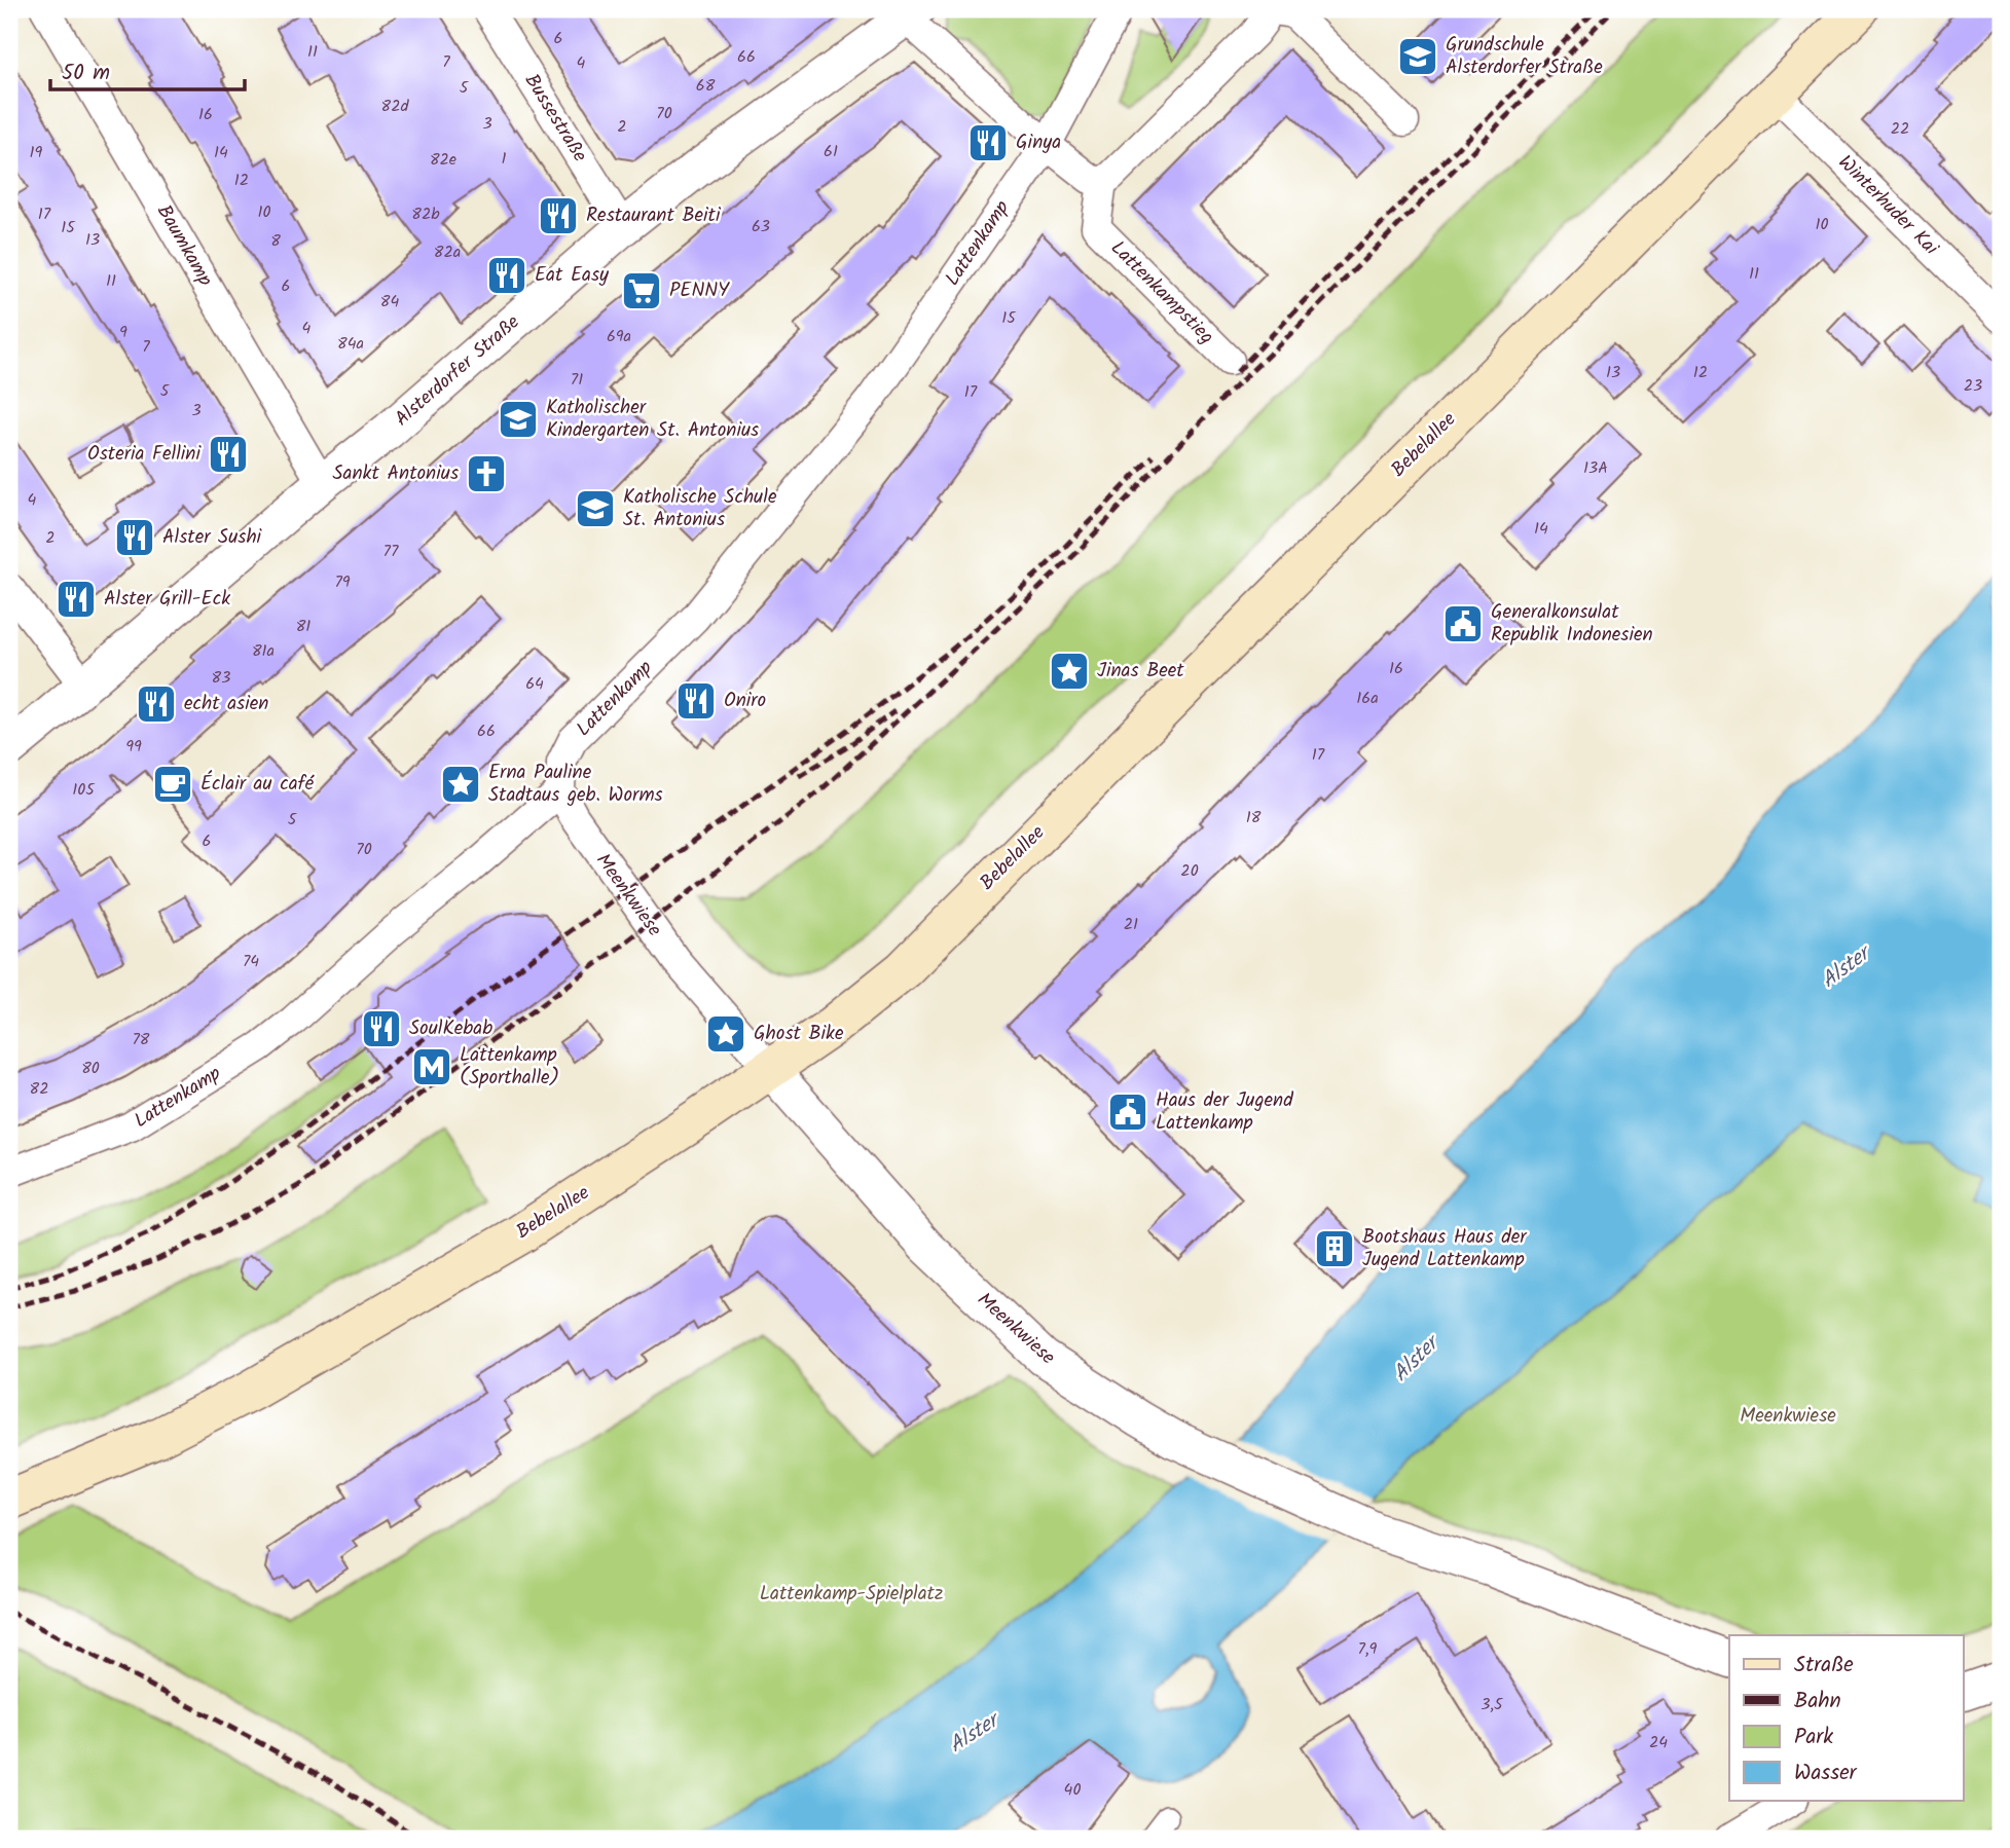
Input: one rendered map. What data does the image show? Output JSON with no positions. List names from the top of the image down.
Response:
{
  "streets": {
    "main road": ["Bebelallee"],
    "street": [
      "Bussestraße",
      "Winterhuder Kai",
      "Lattenkamp",
      "Baumkamp",
      "Lattenkampstieg",
      "Alsterdorfer Straße",
      "Meenkwiese"
    ]
  },
  "crossings": [
    ["Bussestraße", "Alsterdorfer Straße"],
    ["Winterhuder Kai", "Bebelallee"],
    ["Lattenkamp", "Meenkwiese"],
    ["Baumkamp", "Alsterdorfer Straße"],
    ["Bebelallee", "Meenkwiese"]
  ],
  "water": ["Alster"],
  "parks": ["Meenkwiese", "Lattenkamp-Spielplatz"],
  "places": {
    "school or university": ["Grundschule Alsterdorfer Straße", "Katholischer Kindergarten St. Antonius", "Katholische Schule St. Antonius"],
    "restaurant": [
      "Ginya",
      "Restaurant Beiti",
      "Eat Easy",
      "Osteria Fellini",
      "Alster Sushi",
      "Alster Grill-Eck",
      "Oniro",
      "echt asien",
      "SoulKebab"
    ],
    "supermarket": ["PENNY"],
    "church": ["Sankt Antonius"],
    "public building": ["Generalkonsulat Republik Indonesien", "Haus der Jugend Lattenkamp"],
    "place": ["Jinas Beet", "Erna Pauline Stadtaus geb. Worms", "Ghost Bike"],
    "cafe": ["Éclair au café"],
    "metro station": ["Lattenkamp (Sporthalle)"],
    "building": ["Bootshaus Haus der Jugend Lattenkamp"]
  },
  "house_numbers": [
    "6",
    "11",
    "66",
    "7",
    "4",
    "68",
    "5",
    "82d",
    "70",
    "16",
    "3",
    "2",
    "22",
    "61",
    "19",
    "14",
    "1",
    "82e",
    "12",
    "10",
    "17",
    "82b",
    "10",
    "63",
    "15",
    "13",
    "8",
    "82a",
    "11",
    "11",
    "6",
    "84",
    "15",
    "4",
    "9",
    "69a",
    "84a",
    "7",
    "13",
    "12",
    "71",
    "23",
    "5",
    "17",
    "3",
    "13A",
    "4",
    "14",
    "2",
    "77",
    "79",
    "81",
    "81a",
    "16",
    "83",
    "64",
    "16a",
    "66",
    "99",
    "17",
    "105",
    "18",
    "5",
    "6",
    "70",
    "20",
    "21",
    "74",
    "78",
    "80",
    "82",
    "7,9",
    "3,5",
    "24",
    "40"
  ],
  "legend": [
    "Straße",
    "Bahn",
    "Park",
    "Wasser"
  ],
  "scale_bar": "50 m"
}
